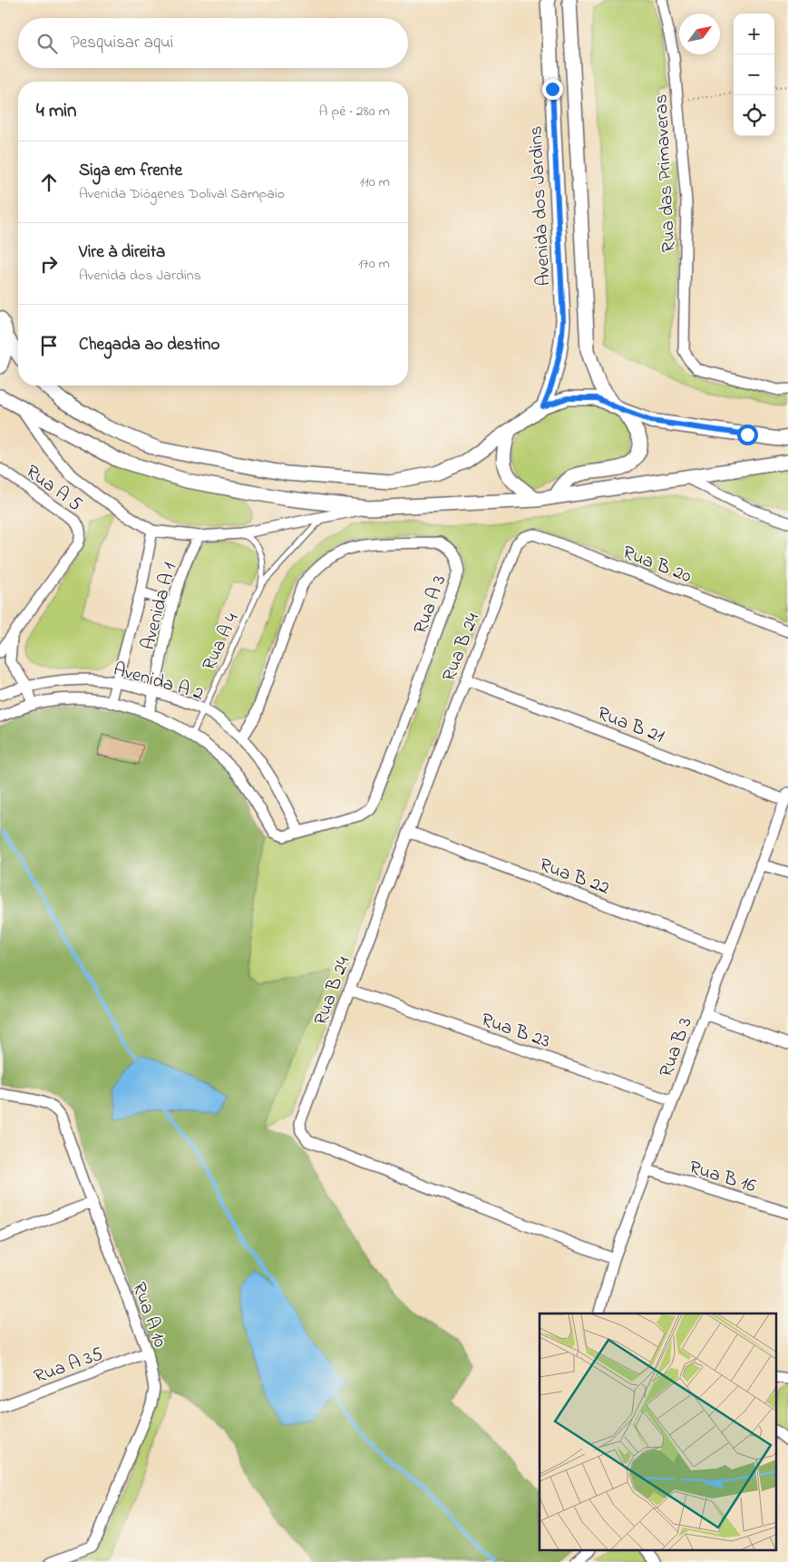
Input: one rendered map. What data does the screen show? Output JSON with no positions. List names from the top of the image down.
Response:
{
  "streets": {
    "street": [
      "Rua das Primaveras",
      "Avenida dos Jardins",
      "Rua A 5",
      "Rua B 20",
      "Rua A 3",
      "Avenida A 1",
      "Rua B 24",
      "Avenida A 2",
      "Rua B 21",
      "Rua B 22",
      "Rua B 23",
      "Rua B 3",
      "Rua B 16",
      "Rua A 10",
      "Rua A 35"
    ],
    "lane": ["Rua A 4"]
  },
  "crossings": [
    ["Rua B 20", "Rua B 24"],
    ["Rua A 3", "Avenida A 2"],
    ["Avenida A 1", "Rua A 4"],
    ["Avenida A 1", "Avenida A 2"],
    ["Rua A 4", "Avenida A 2"],
    ["Rua B 24", "Rua B 21"],
    ["Rua B 24", "Rua B 22"],
    ["Rua B 24", "Rua B 23"],
    ["Rua B 24", "Rua B 3"],
    ["Rua B 21", "Rua B 3"],
    ["Rua B 22", "Rua B 3"],
    ["Rua B 23", "Rua B 3"],
    ["Rua B 3", "Rua B 16"],
    ["Rua A 10", "Rua A 35"]
  ],
  "north": "top right",
  "page": {
    "map_buttons": ["+", "−"],
    "search": "Pesquisar aqui",
    "heading": ["4 min", "A pé · 280 m"],
    "list": [
      ["Siga em frente", "Avenida Diógenes Dolival Sampaio", "110 m"],
      ["Vire à direita", "Avenida dos Jardins", "170 m"],
      "Chegada ao destino"
    ]
  }
}
